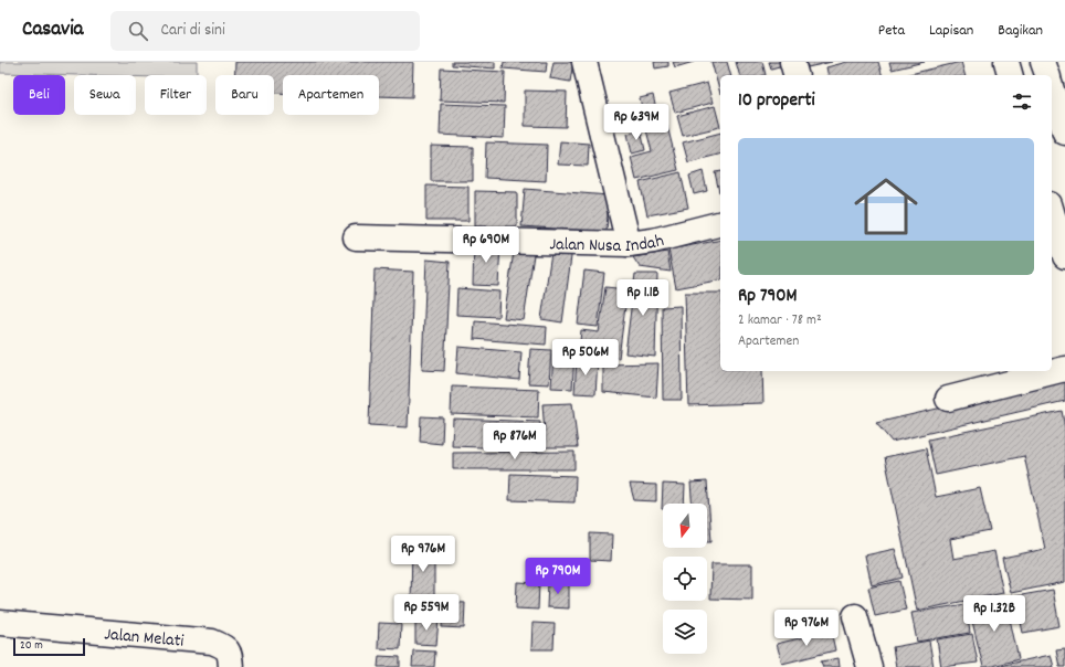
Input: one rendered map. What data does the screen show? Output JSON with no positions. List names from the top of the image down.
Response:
{
  "streets": {
    "street": ["Jalan Nusa Indah", "Jalan Melati"]
  },
  "scale_bar": "20 m",
  "north": "bottom",
  "page": {
    "header": "Casavia",
    "search": "Cari di sini",
    "nav": ["Peta", "Lapisan", "Bagikan"],
    "chip": [
      "Beli",
      "Sewa",
      "Filter",
      "Baru",
      "Apartemen"
    ],
    "heading": "10 properti",
    "price": [
      "Rp 639M",
      "Rp 690M",
      "Rp 1.1B",
      "Rp 506M",
      "Rp 876M",
      "Rp 976M",
      "Rp 790M",
      "Rp 559M",
      "Rp 1.32B",
      "Rp 976M"
    ],
    "list": [
      {
        "name": "Rp 790M",
        "note": "2 kamar · 78 m² · Apartemen"
      }
    ],
    "scale": "20 m"
  }
}
